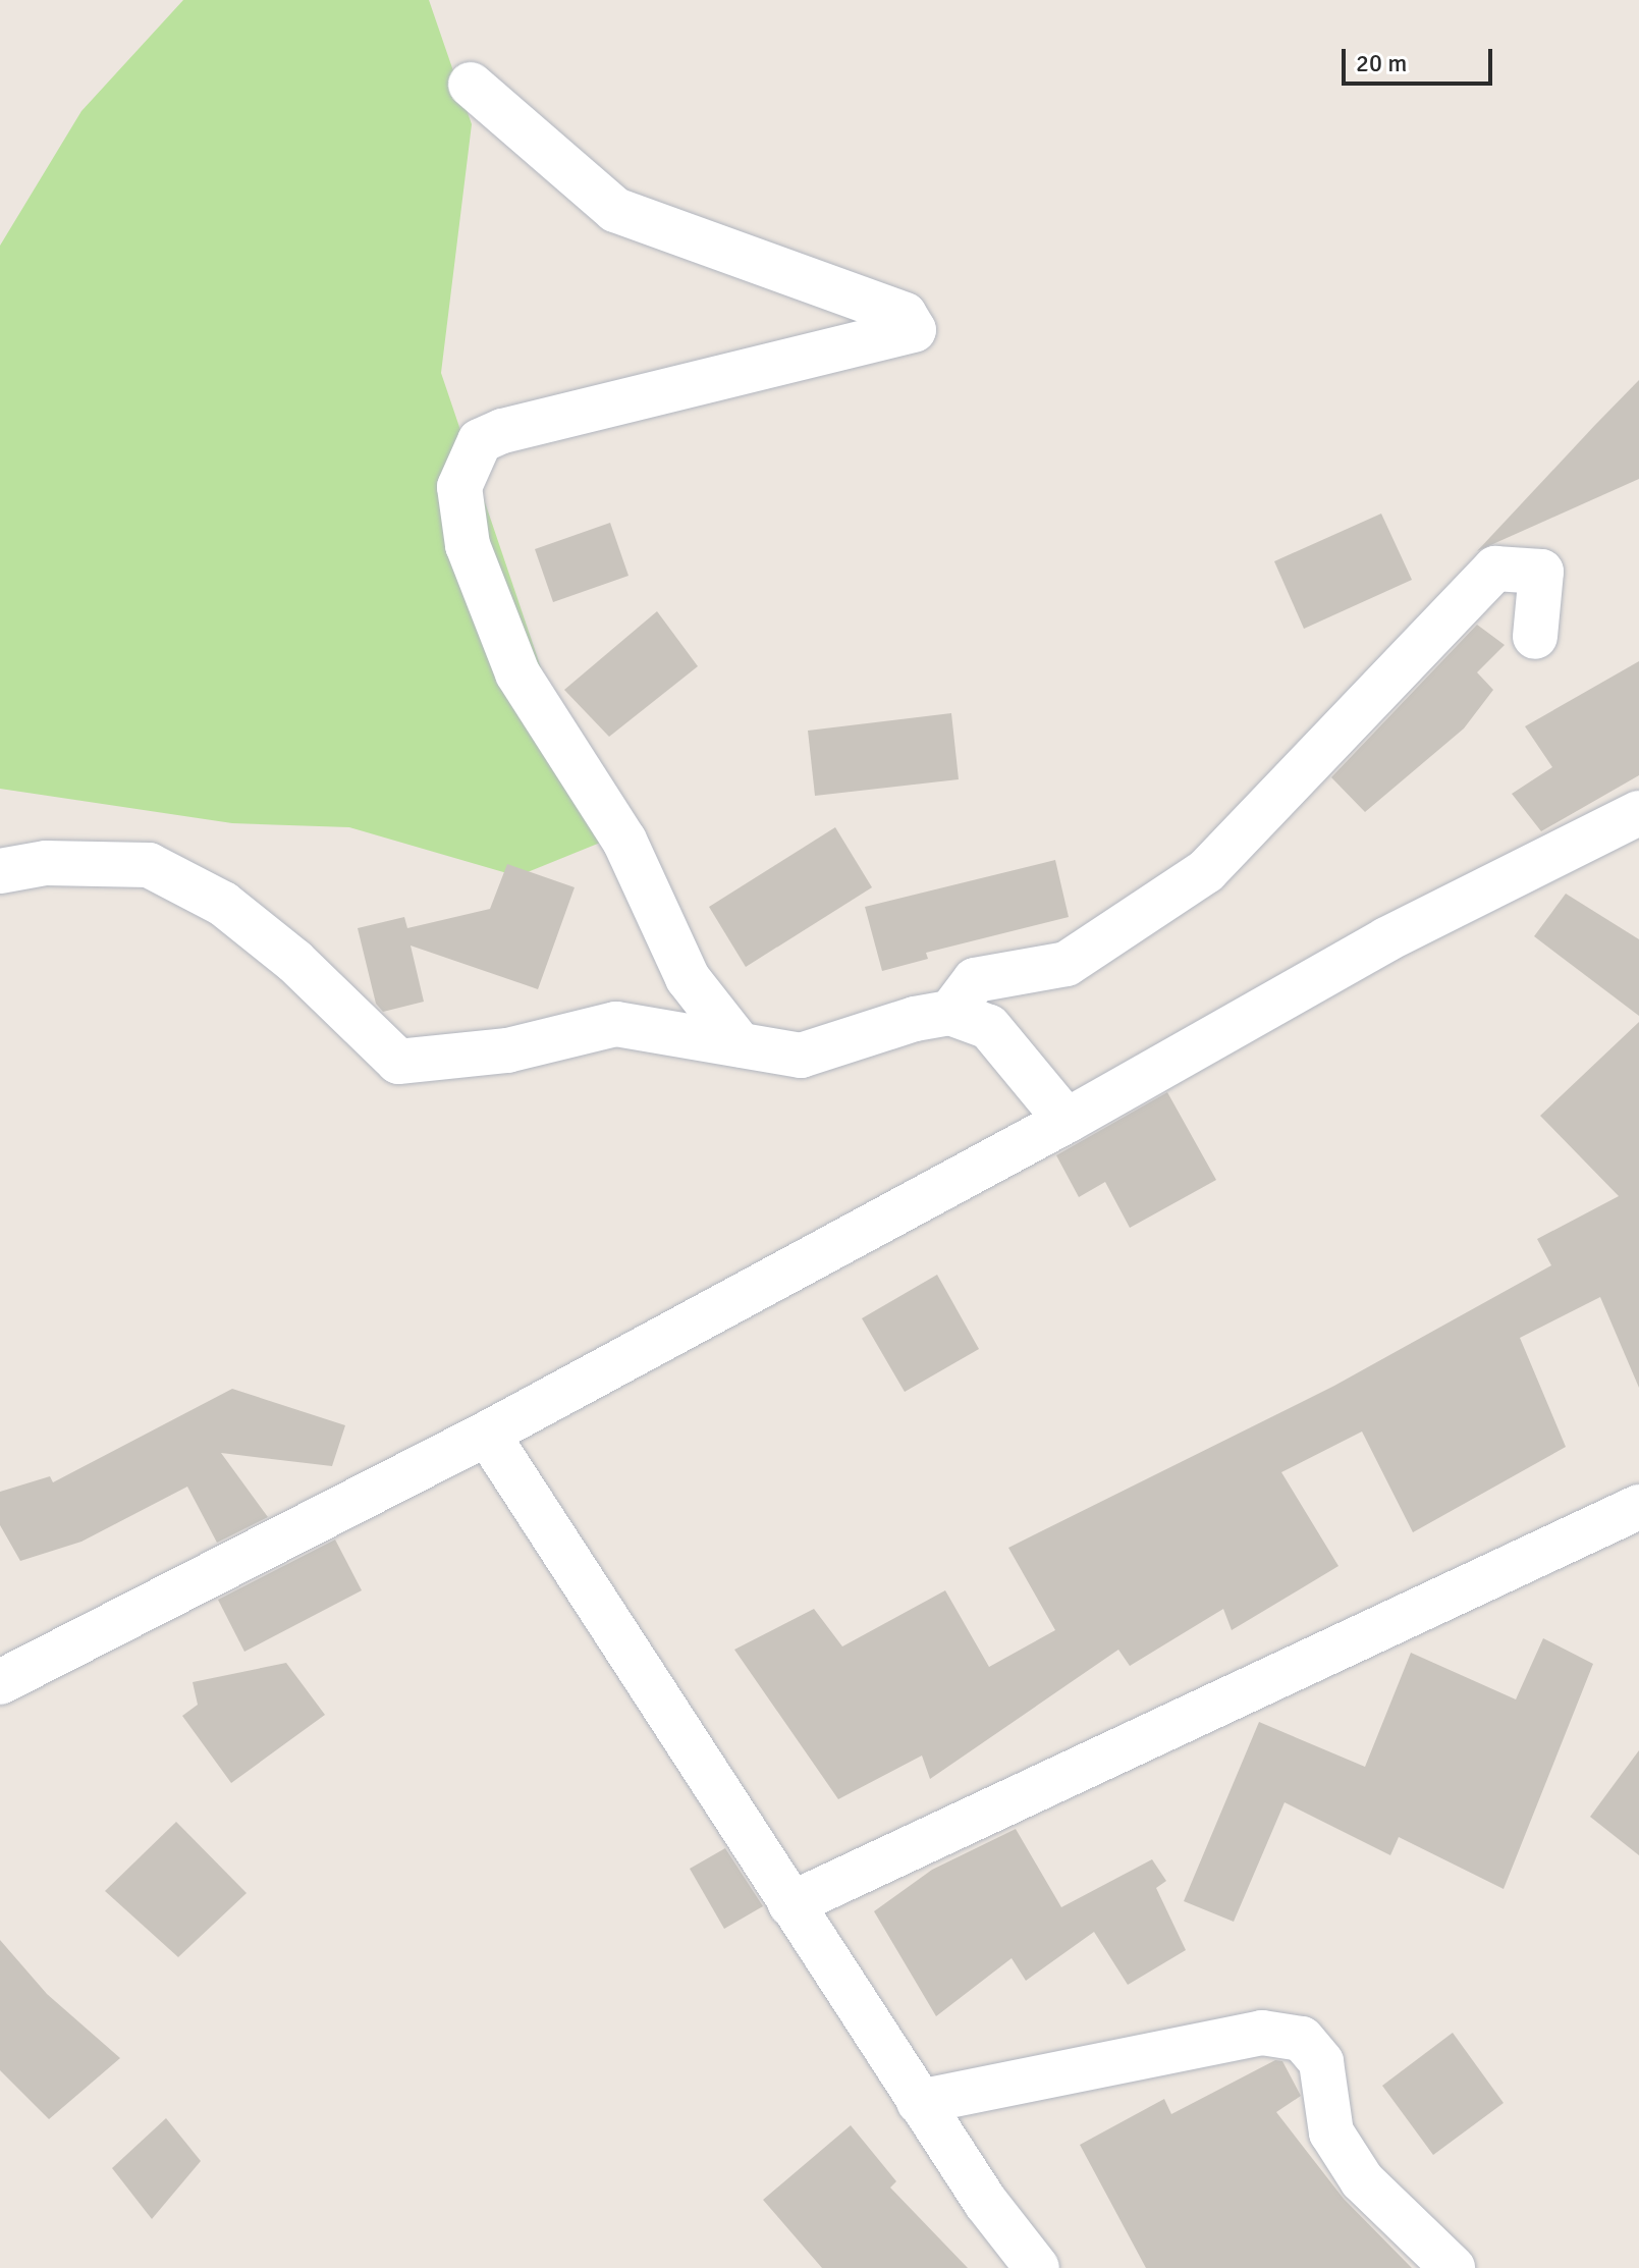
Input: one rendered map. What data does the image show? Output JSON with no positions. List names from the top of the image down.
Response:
{
  "scale_bar": "20 m"
}
